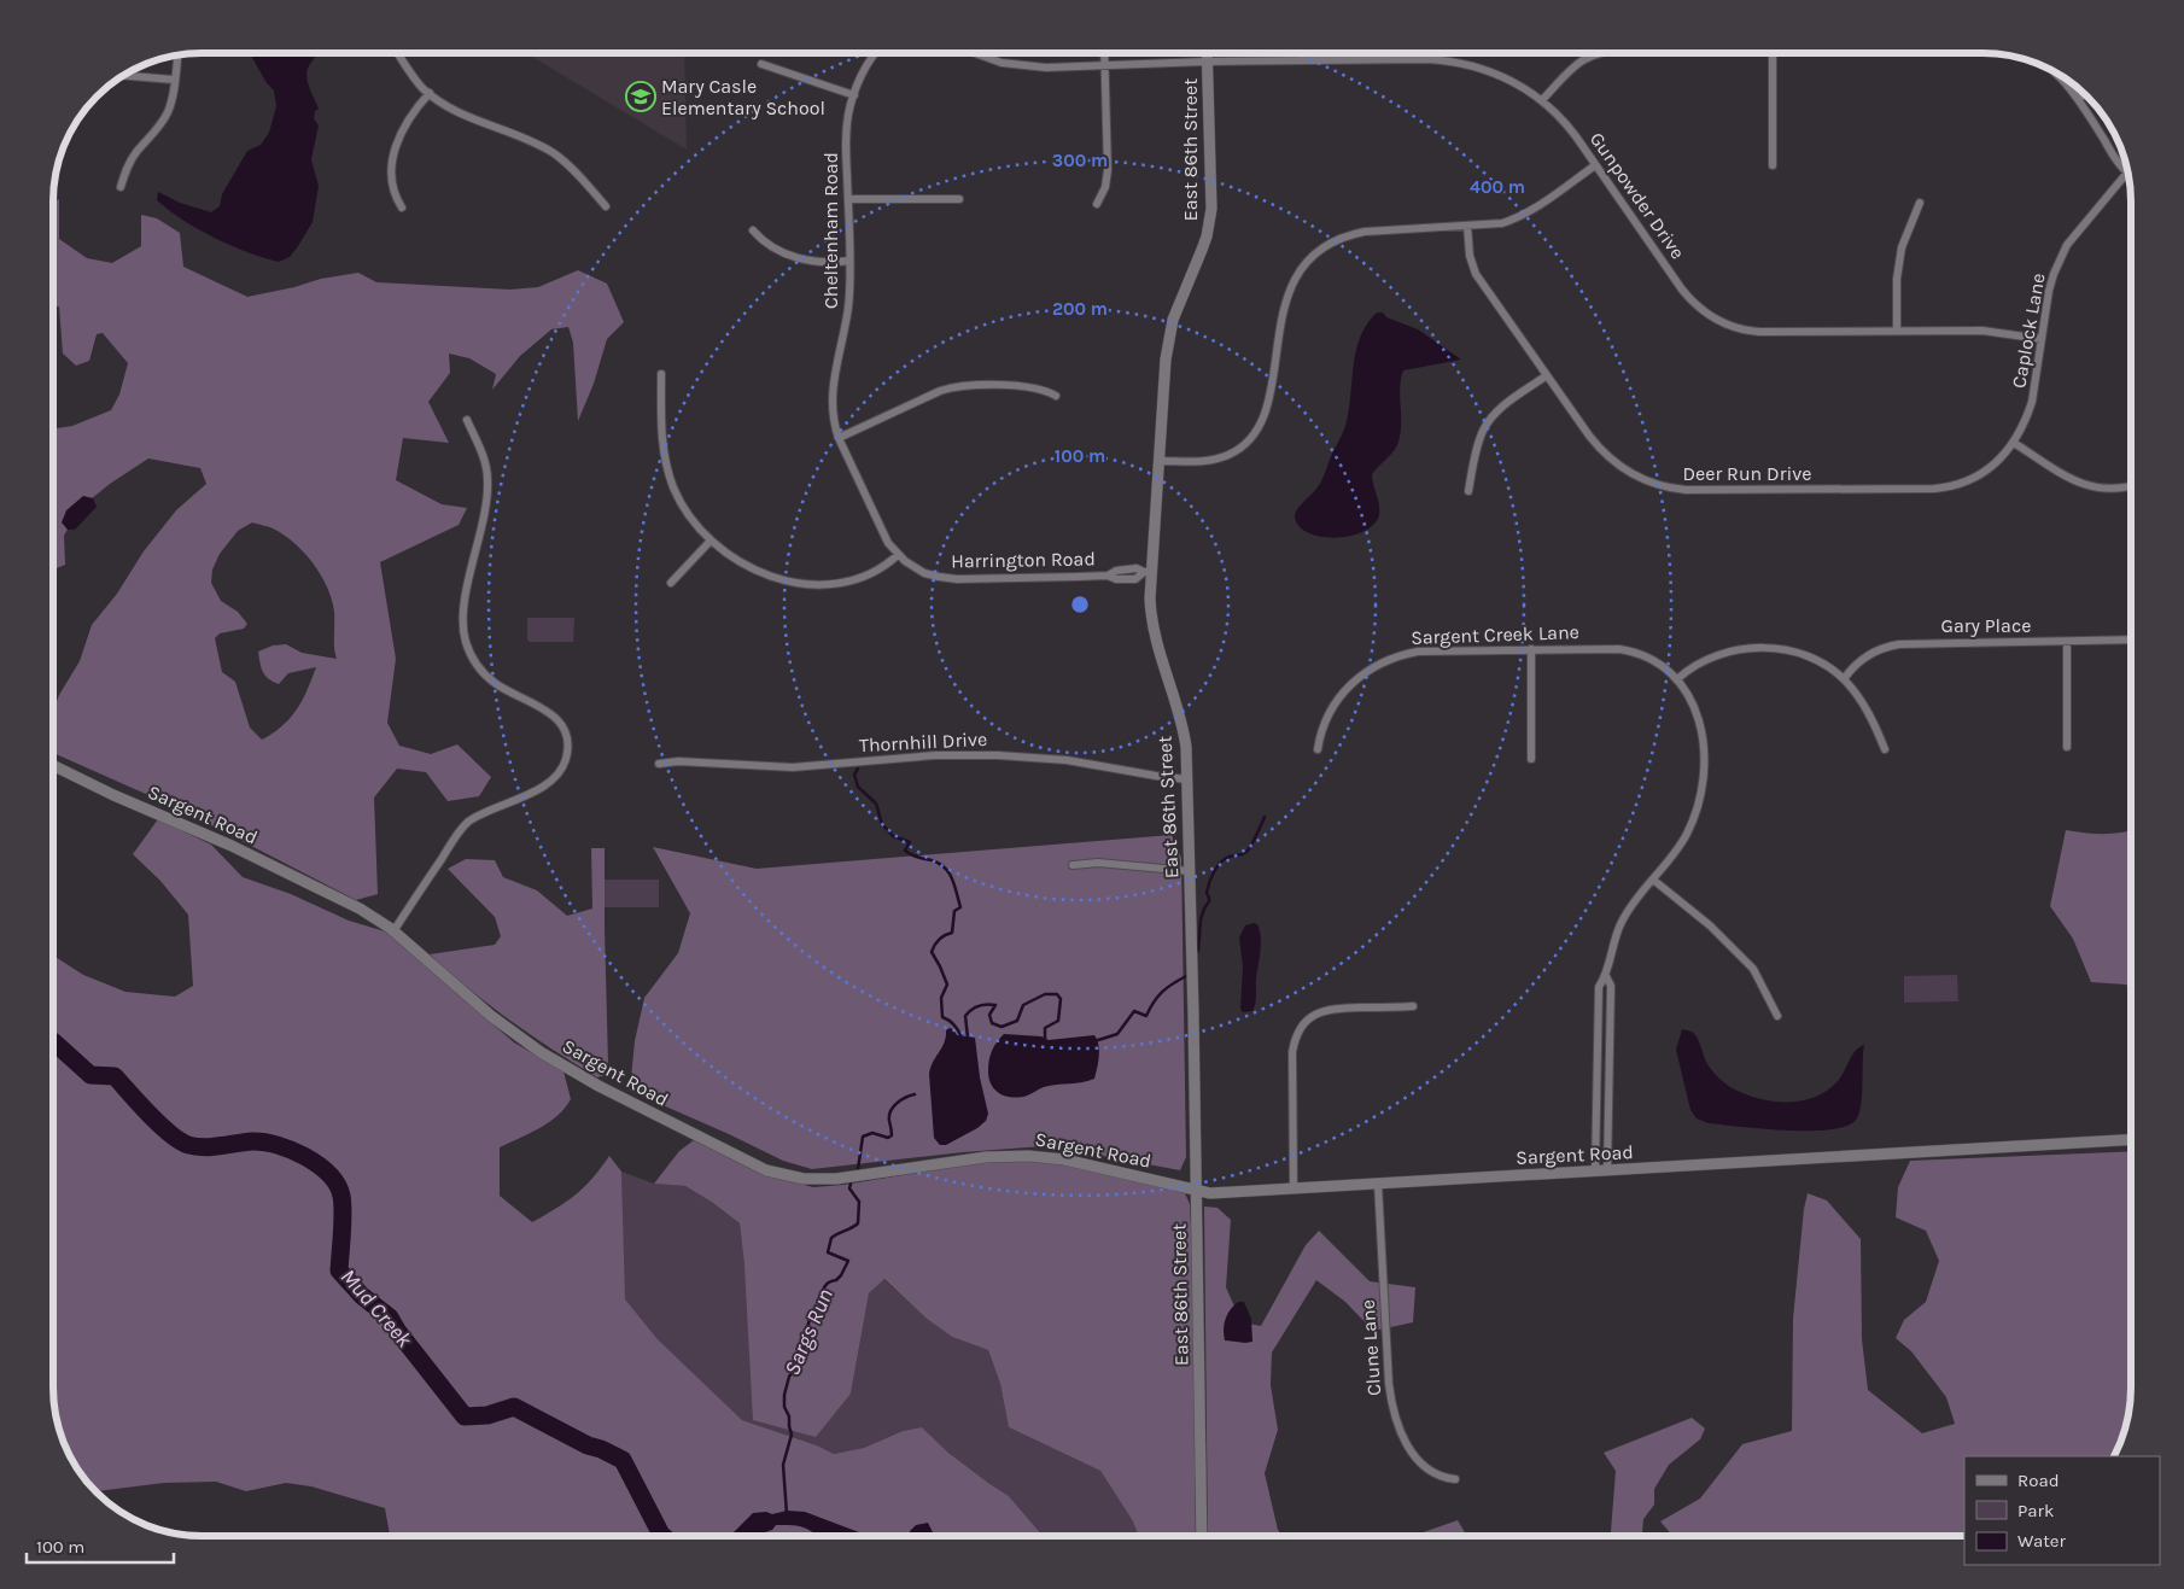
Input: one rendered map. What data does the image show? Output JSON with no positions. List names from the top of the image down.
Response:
{
  "streets": {
    "street": [
      "East 86th Street",
      "Gunpowder Drive",
      "Cheltenham Road",
      "Caplock Lane",
      "Deer Run Drive",
      "Harrington Road",
      "Gary Place",
      "Sargent Creek Lane",
      "Thornhill Drive",
      "Sargent Road",
      "Clune Lane"
    ]
  },
  "crossings": [
    ["East 86th Street", "Gunpowder Drive"],
    ["East 86th Street", "Harrington Road"],
    ["East 86th Street", "Thornhill Drive"],
    ["East 86th Street", "Sargent Road"],
    ["Gunpowder Drive", "Caplock Lane"],
    ["Cheltenham Road", "Harrington Road"],
    ["Caplock Lane", "Deer Run Drive"],
    ["Sargent Road", "Clune Lane"]
  ],
  "water": ["Mud Creek", "Sargs Run"],
  "places": {
    "school or university": ["Mary Casle Elementary School"]
  },
  "legend": ["Road", "Park", "Water"],
  "scale_bar": "100 m",
  "rings": [
    "300 m",
    "400 m",
    "200 m",
    "100 m"
  ]
}
